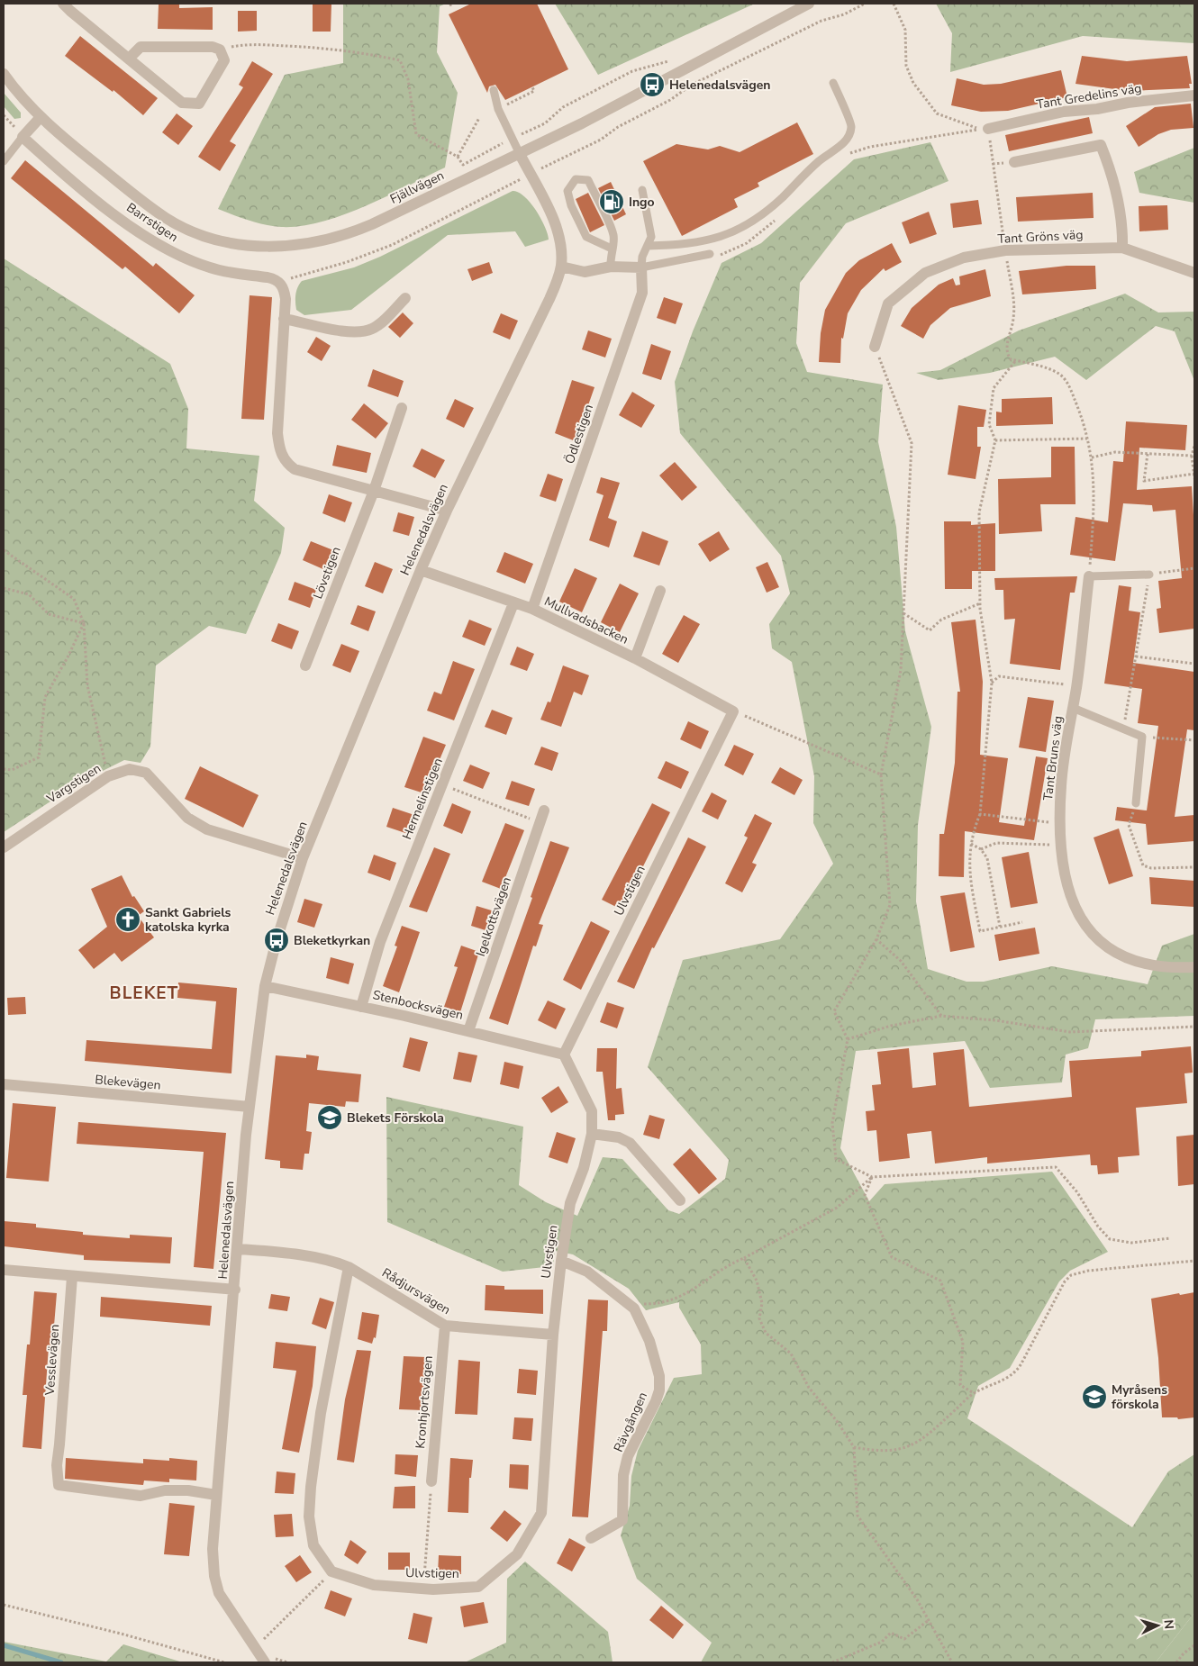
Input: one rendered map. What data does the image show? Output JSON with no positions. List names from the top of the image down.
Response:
{
  "streets": {
    "street": [
      "Tant Gredelins väg",
      "Fjällvägen",
      "Barrstigen",
      "Tant Gröns väg",
      "Ödlestigen",
      "Helenedalsvägen",
      "Lövstigen",
      "Mullvadsbacken",
      "Tant Bruns väg",
      "Vargstigen",
      "Hermelinstigen",
      "Ulvstigen",
      "Igelkottsvägen",
      "Stenbocksvägen",
      "Blekevägen",
      "Rådjursvägen",
      "Vesslevägen",
      "Kronhjortsvägen",
      "Rävgången"
    ]
  },
  "crossings": [
    ["Fjällvägen", "Helenedalsvägen"],
    ["Ödlestigen", "Mullvadsbacken"],
    ["Helenedalsvägen", "Mullvadsbacken"],
    ["Helenedalsvägen", "Vargstigen"],
    ["Helenedalsvägen", "Stenbocksvägen"],
    ["Helenedalsvägen", "Blekevägen"],
    ["Helenedalsvägen", "Vesslevägen"],
    ["Mullvadsbacken", "Hermelinstigen"],
    ["Mullvadsbacken", "Ulvstigen"],
    ["Hermelinstigen", "Stenbocksvägen"],
    ["Ulvstigen", "Stenbocksvägen"],
    ["Ulvstigen", "Rådjursvägen"],
    ["Ulvstigen", "Rävgången"],
    ["Igelkottsvägen", "Stenbocksvägen"],
    ["Rådjursvägen", "Kronhjortsvägen"]
  ],
  "districts": ["BLEKET"],
  "places": {
    "bus stop": ["Helenedalsvägen", "Bleketkyrkan"],
    "fuel station": ["Ingo"],
    "church": ["Sankt Gabriels katolska kyrka"],
    "school or university": ["Blekets Förskola", "Myråsens förskola"]
  },
  "north": "right"
}
